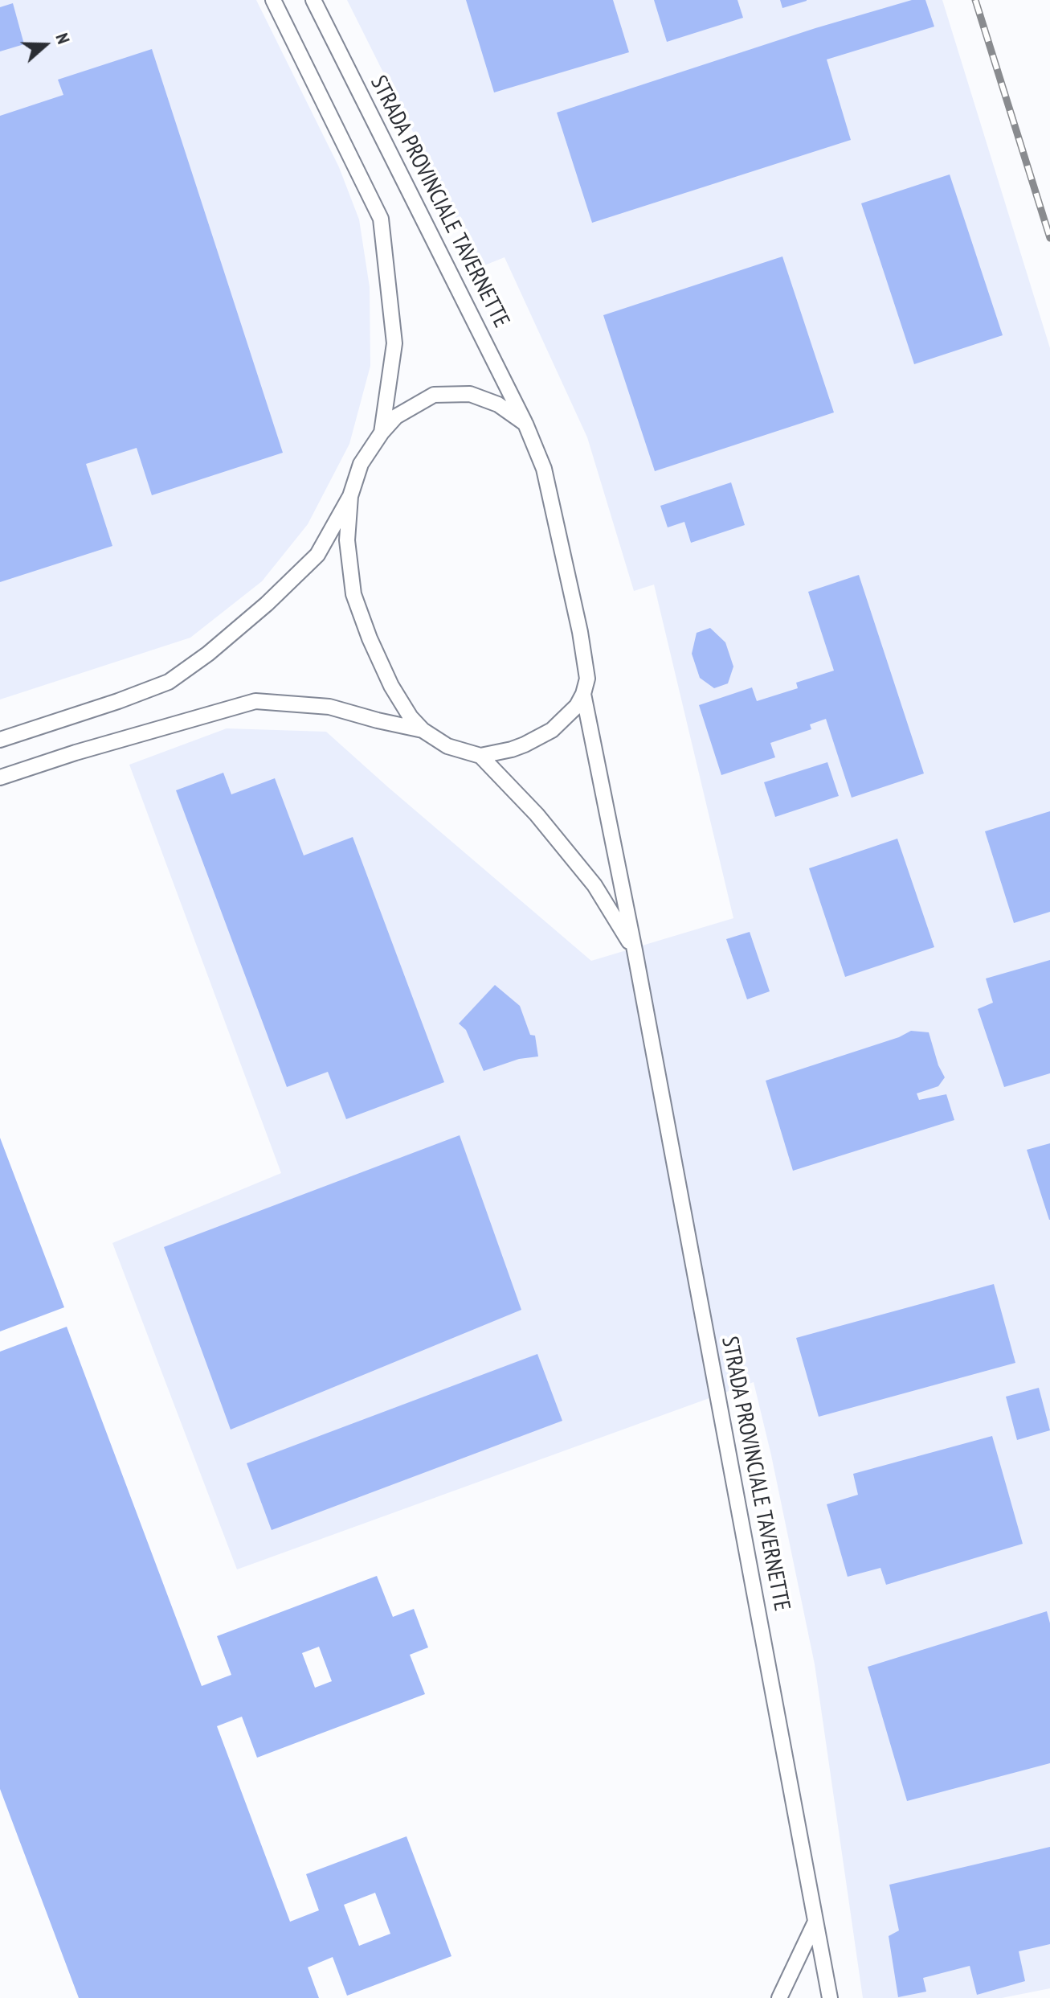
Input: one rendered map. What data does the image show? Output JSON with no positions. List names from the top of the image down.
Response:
{
  "streets": {
    "street": ["STRADA PROVINCIALE TAVERNETTE"]
  },
  "north": "right"
}
